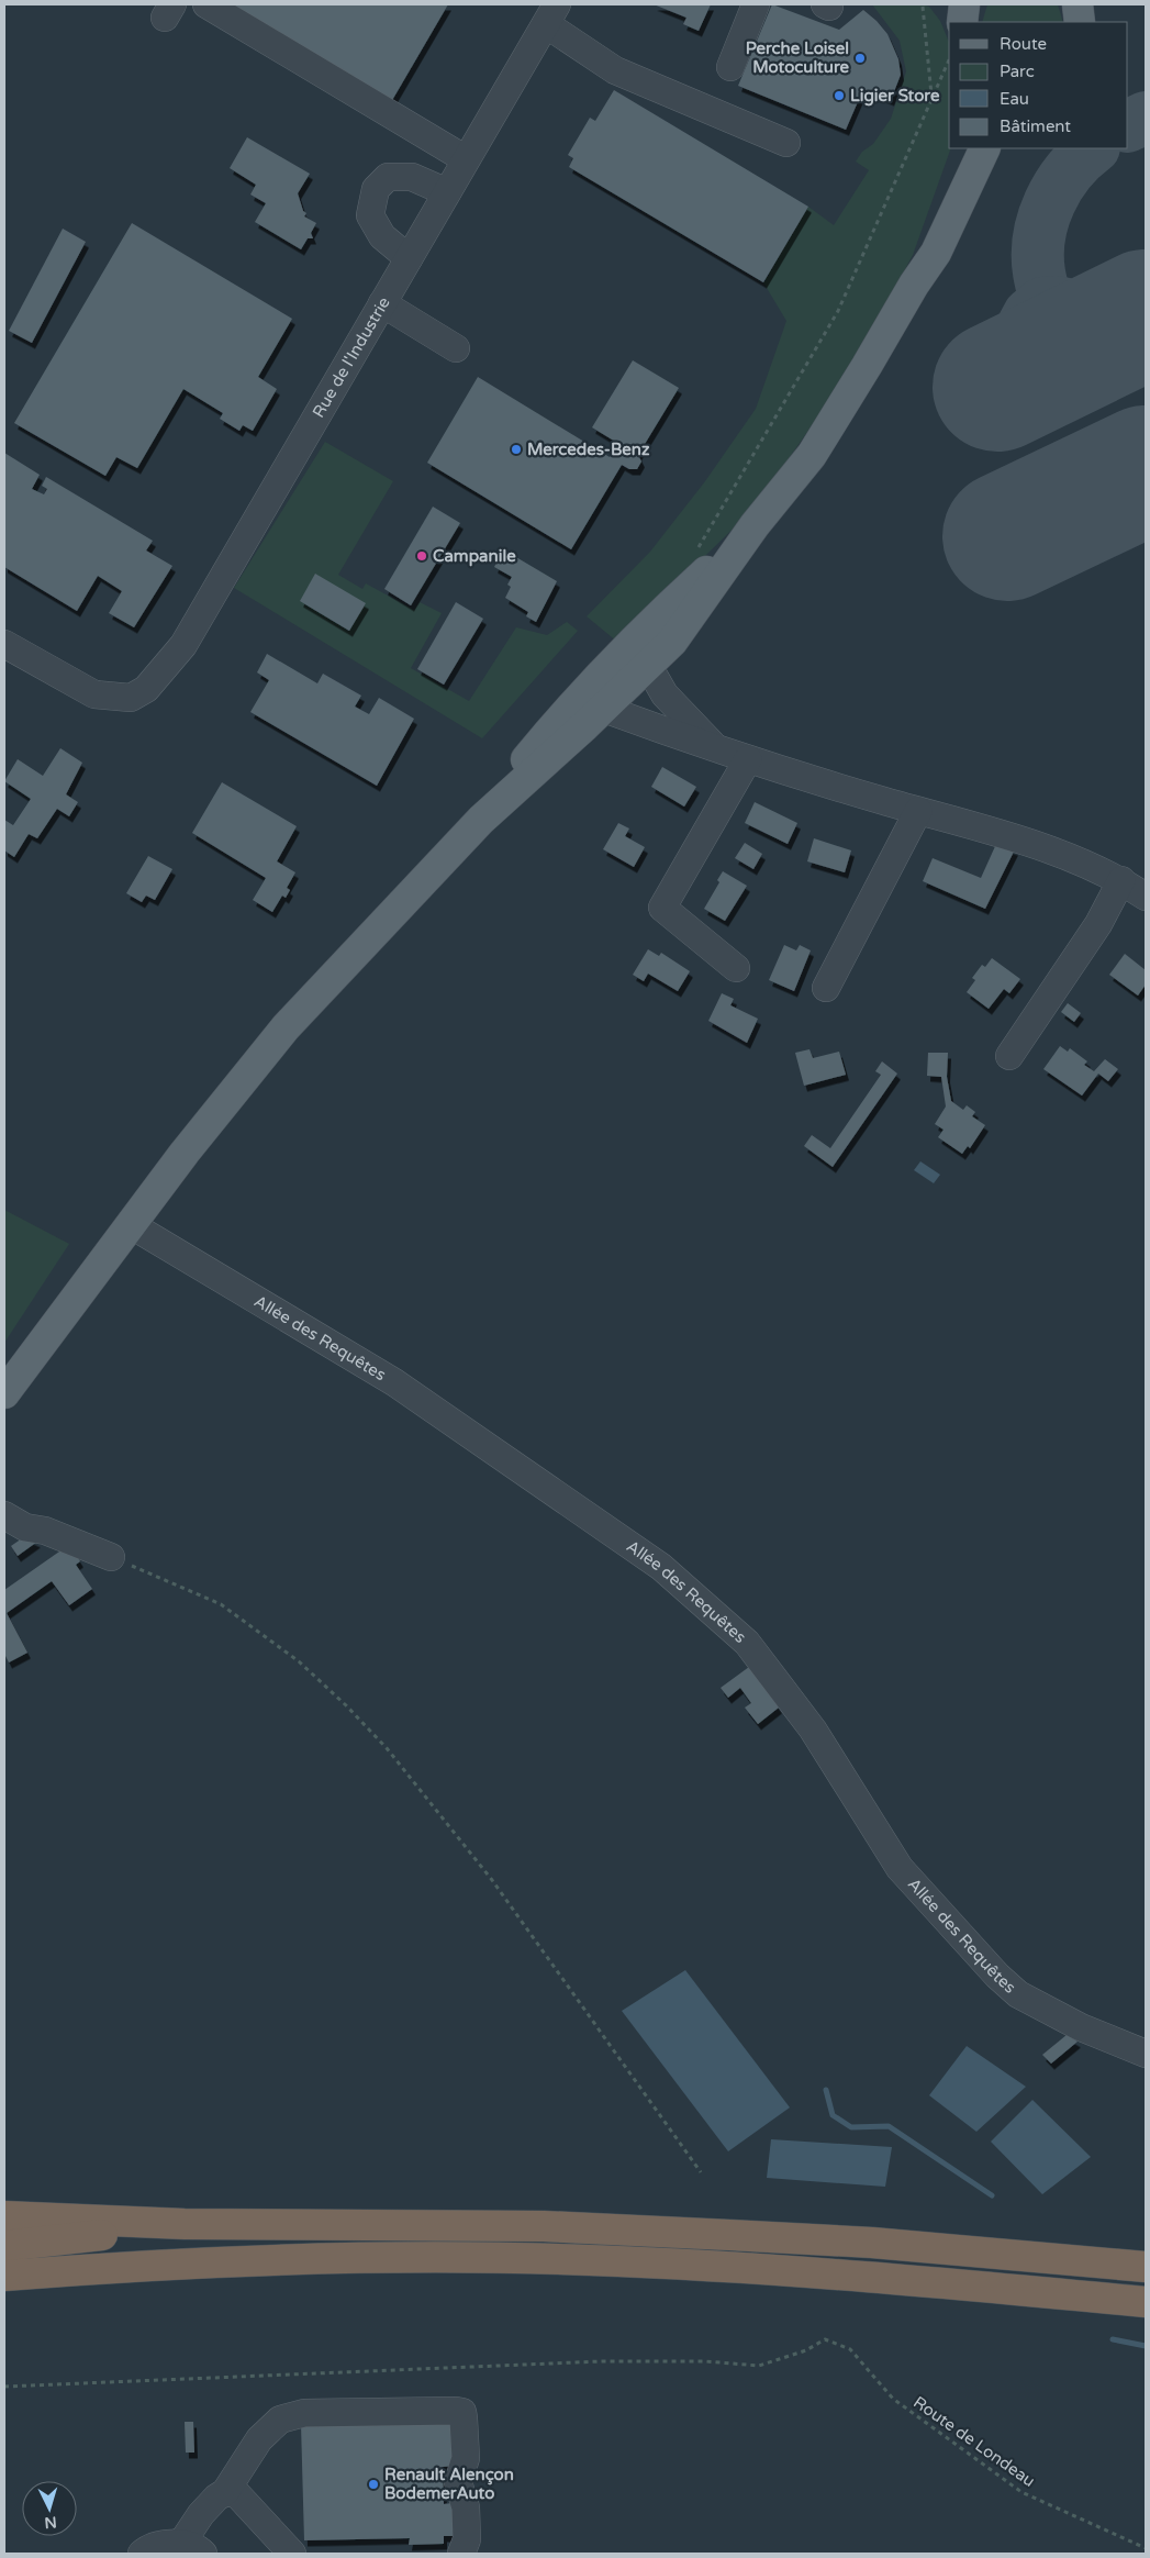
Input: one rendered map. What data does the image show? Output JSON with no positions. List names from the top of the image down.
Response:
{
  "streets": {
    "street": ["Rue de l'Industrie", "Allée des Requêtes"],
    "path": ["Route de Londeau"]
  },
  "places": [
    "Perche Loisel Motoculture",
    "Ligier Store",
    "Mercedes-Benz",
    "Campanile",
    "Renault Alençon BodemerAuto"
  ],
  "legend": [
    "Route",
    "Parc",
    "Eau",
    "Bâtiment"
  ],
  "north": "bottom"
}
